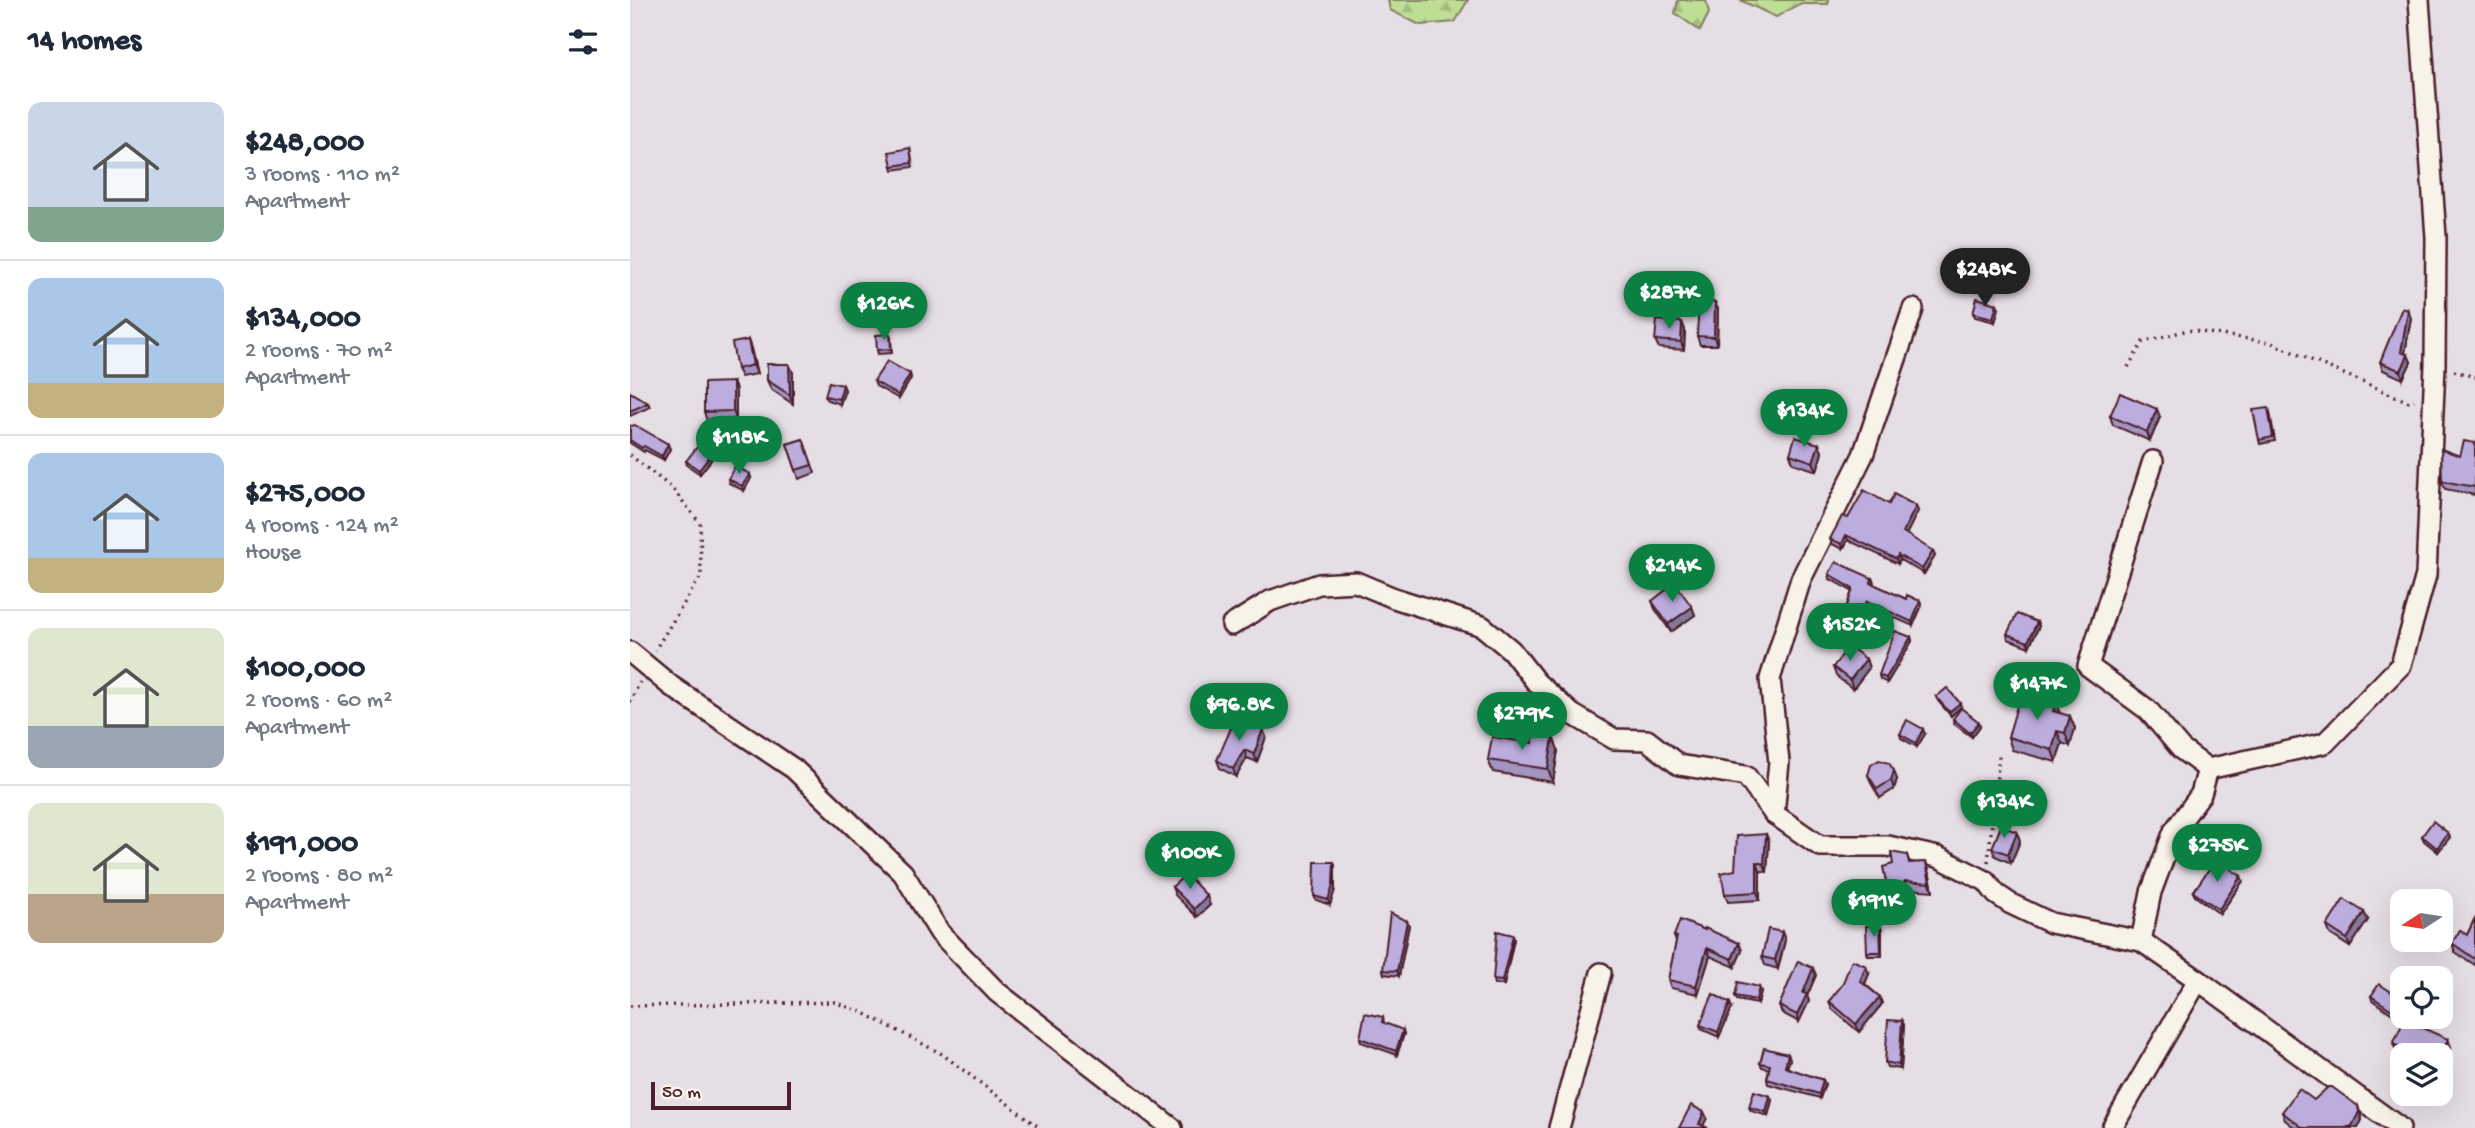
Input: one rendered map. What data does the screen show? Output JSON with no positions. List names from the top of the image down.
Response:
{
  "scale_bar": "50 m",
  "north": "left",
  "page": {
    "heading": "14 homes",
    "list": [
      {
        "name": "$248,000",
        "note": "3 rooms · 110 m² · Apartment"
      },
      {
        "name": "$134,000",
        "note": "2 rooms · 70 m² · Apartment"
      },
      {
        "name": "$275,000",
        "note": "4 rooms · 124 m² · House"
      },
      {
        "name": "$100,000",
        "note": "2 rooms · 60 m² · Apartment"
      },
      {
        "name": "$191,000",
        "note": "2 rooms · 80 m² · Apartment"
      }
    ],
    "price": [
      "$248K",
      "$287K",
      "$126K",
      "$134K",
      "$118K",
      "$214K",
      "$152K",
      "$147K",
      "$96.8K",
      "$279K",
      "$134K",
      "$275K",
      "$100K",
      "$191K"
    ],
    "scale": "50 m"
  }
}
